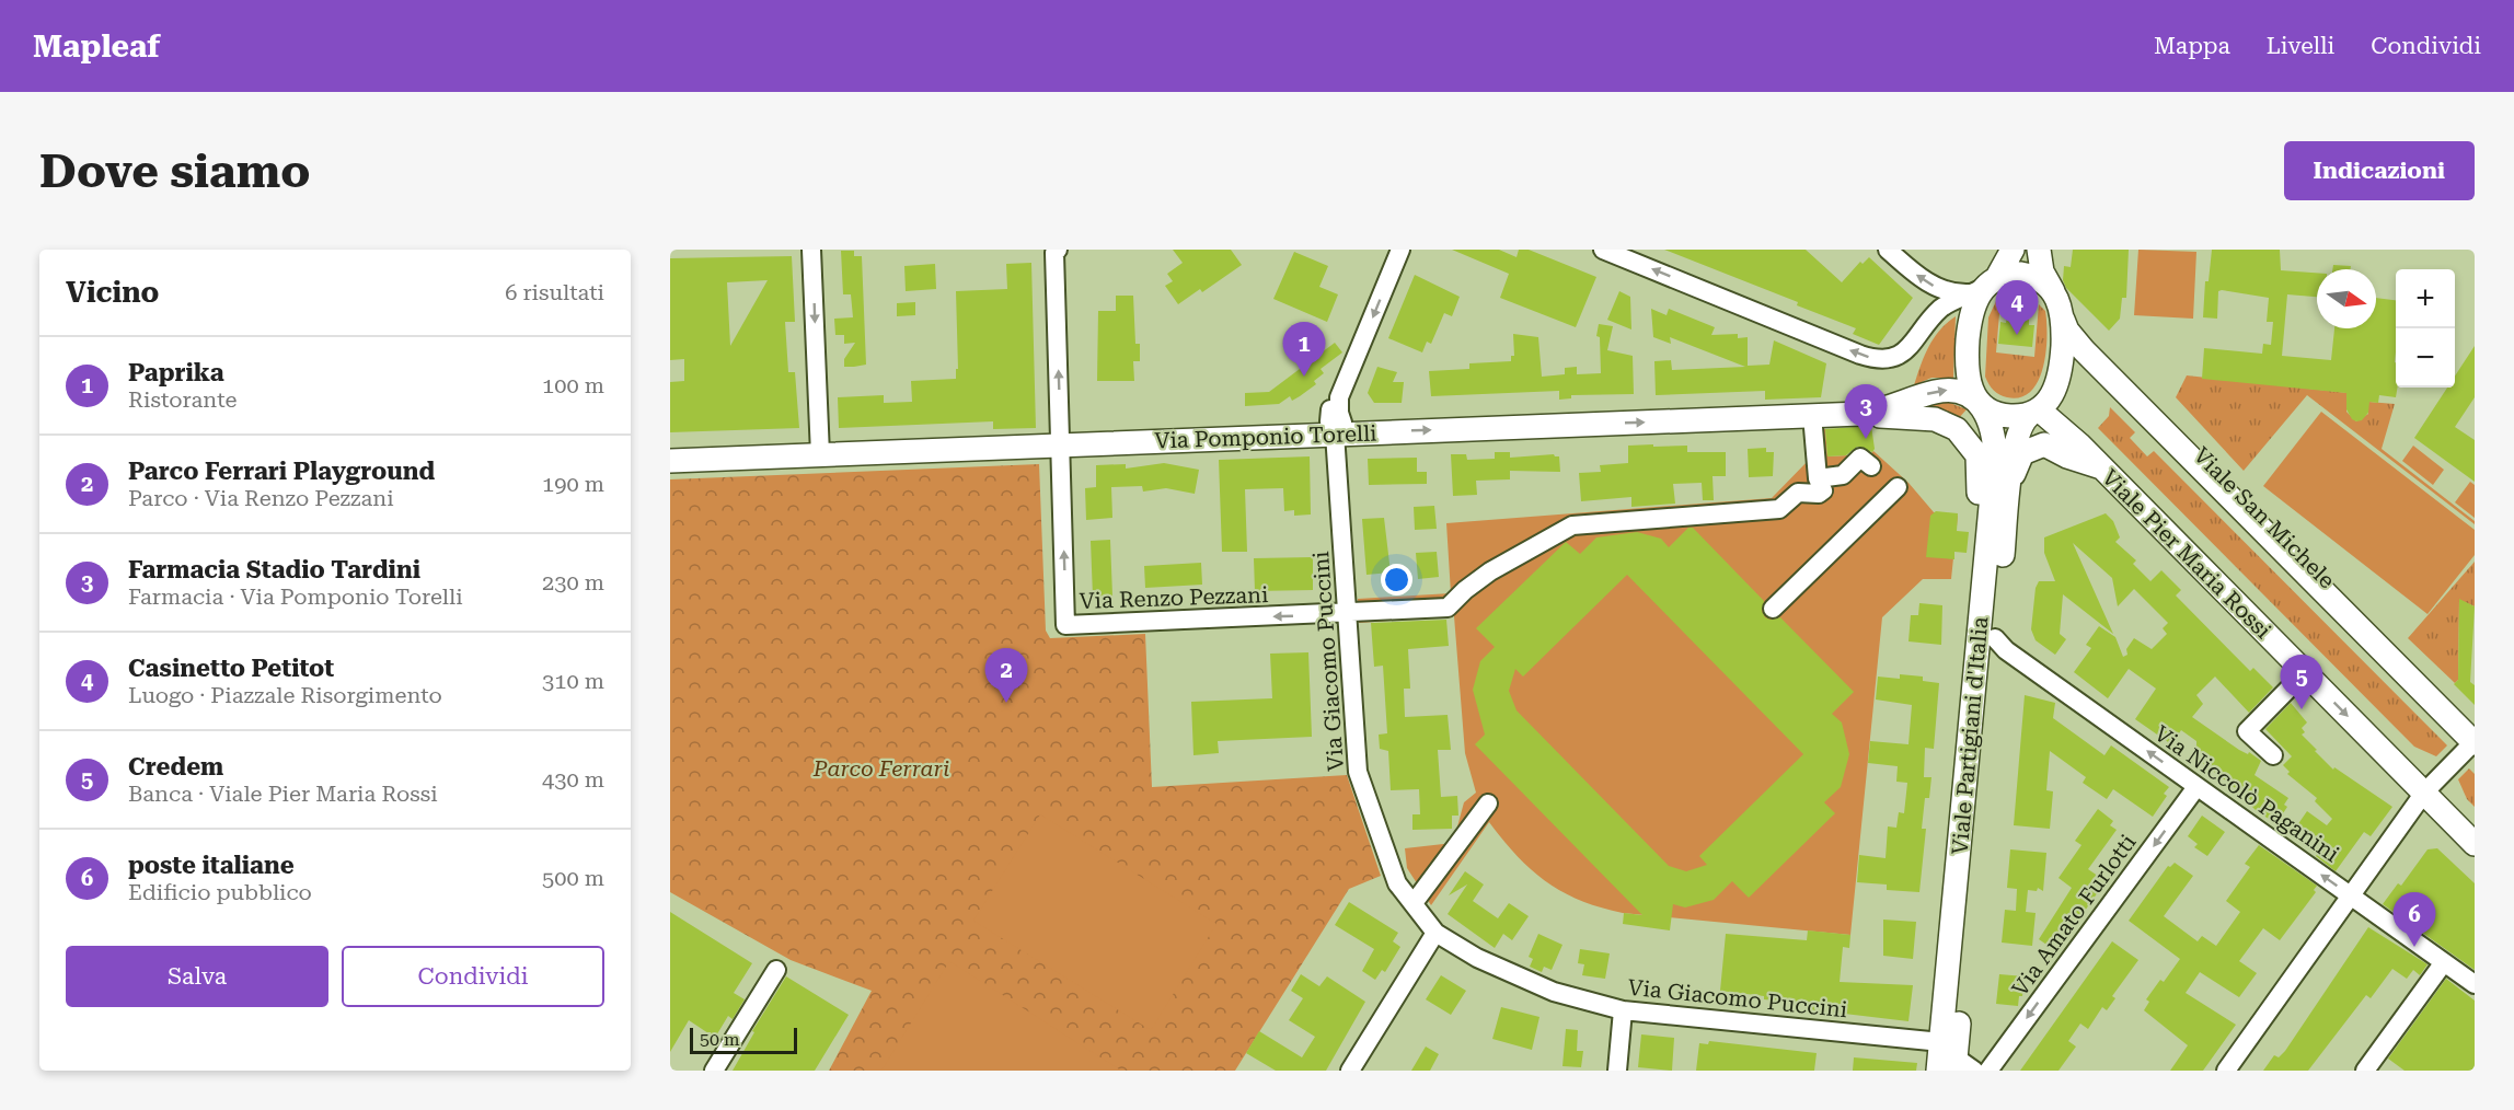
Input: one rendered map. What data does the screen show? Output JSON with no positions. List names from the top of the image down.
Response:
{
  "streets": {
    "main road": [
      "Via Pomponio Torelli",
      "Viale San Michele",
      "Viale Pier Maria Rossi",
      "Viale Partigiani d'Italia"
    ],
    "street": [
      "Via Renzo Pezzani",
      "Via Giacomo Puccini",
      "Via Niccolò Paganini",
      "Via Amato Furlotti"
    ]
  },
  "crossings": [
    ["Via Pomponio Torelli", "Viale San Michele"],
    ["Via Pomponio Torelli", "Viale Pier Maria Rossi"],
    ["Via Pomponio Torelli", "Via Renzo Pezzani"],
    ["Via Pomponio Torelli", "Via Giacomo Puccini"],
    ["Via Pomponio Torelli", "Viale Partigiani d'Italia"],
    ["Viale San Michele", "Viale Pier Maria Rossi"],
    ["Viale San Michele", "Viale Partigiani d'Italia"],
    ["Viale Pier Maria Rossi", "Viale Partigiani d'Italia"],
    ["Via Renzo Pezzani", "Via Giacomo Puccini"],
    ["Via Giacomo Puccini", "Viale Partigiani d'Italia"],
    ["Viale Partigiani d'Italia", "Via Niccolò Paganini"],
    ["Via Niccolò Paganini", "Via Amato Furlotti"]
  ],
  "one_way": ["Via Pomponio Torelli", "Via Niccolò Paganini", "Via Amato Furlotti"],
  "parks": ["Parco Ferrari"],
  "scale_bar": "50 m",
  "north": "right",
  "page": {
    "header": "Mapleaf",
    "nav": ["Mappa", "Livelli", "Condividi"],
    "buttons": [
      "Indicazioni",
      ["Salva", "Condividi"]
    ],
    "title": "Dove siamo",
    "heading": ["Vicino", "6 risultati"],
    "map_buttons": ["+", "−"],
    "pins": [
      "4",
      "1",
      "3",
      "2",
      "5",
      "6"
    ],
    "list": [
      {
        "mark": "1",
        "name": "Paprika",
        "note": "Ristorante",
        "value": "100 m"
      },
      {
        "mark": "2",
        "name": "Parco Ferrari Playground",
        "note": "Parco · Via Renzo Pezzani",
        "value": "190 m"
      },
      {
        "mark": "3",
        "name": "Farmacia Stadio Tardini",
        "note": "Farmacia · Via Pomponio Torelli",
        "value": "230 m"
      },
      {
        "mark": "4",
        "name": "Casinetto Petitot",
        "note": "Luogo · Piazzale Risorgimento",
        "value": "310 m"
      },
      {
        "mark": "5",
        "name": "Credem",
        "note": "Banca · Viale Pier Maria Rossi",
        "value": "430 m"
      },
      {
        "mark": "6",
        "name": "poste italiane",
        "note": "Edificio pubblico",
        "value": "500 m"
      }
    ],
    "scale": "50 m"
  }
}
